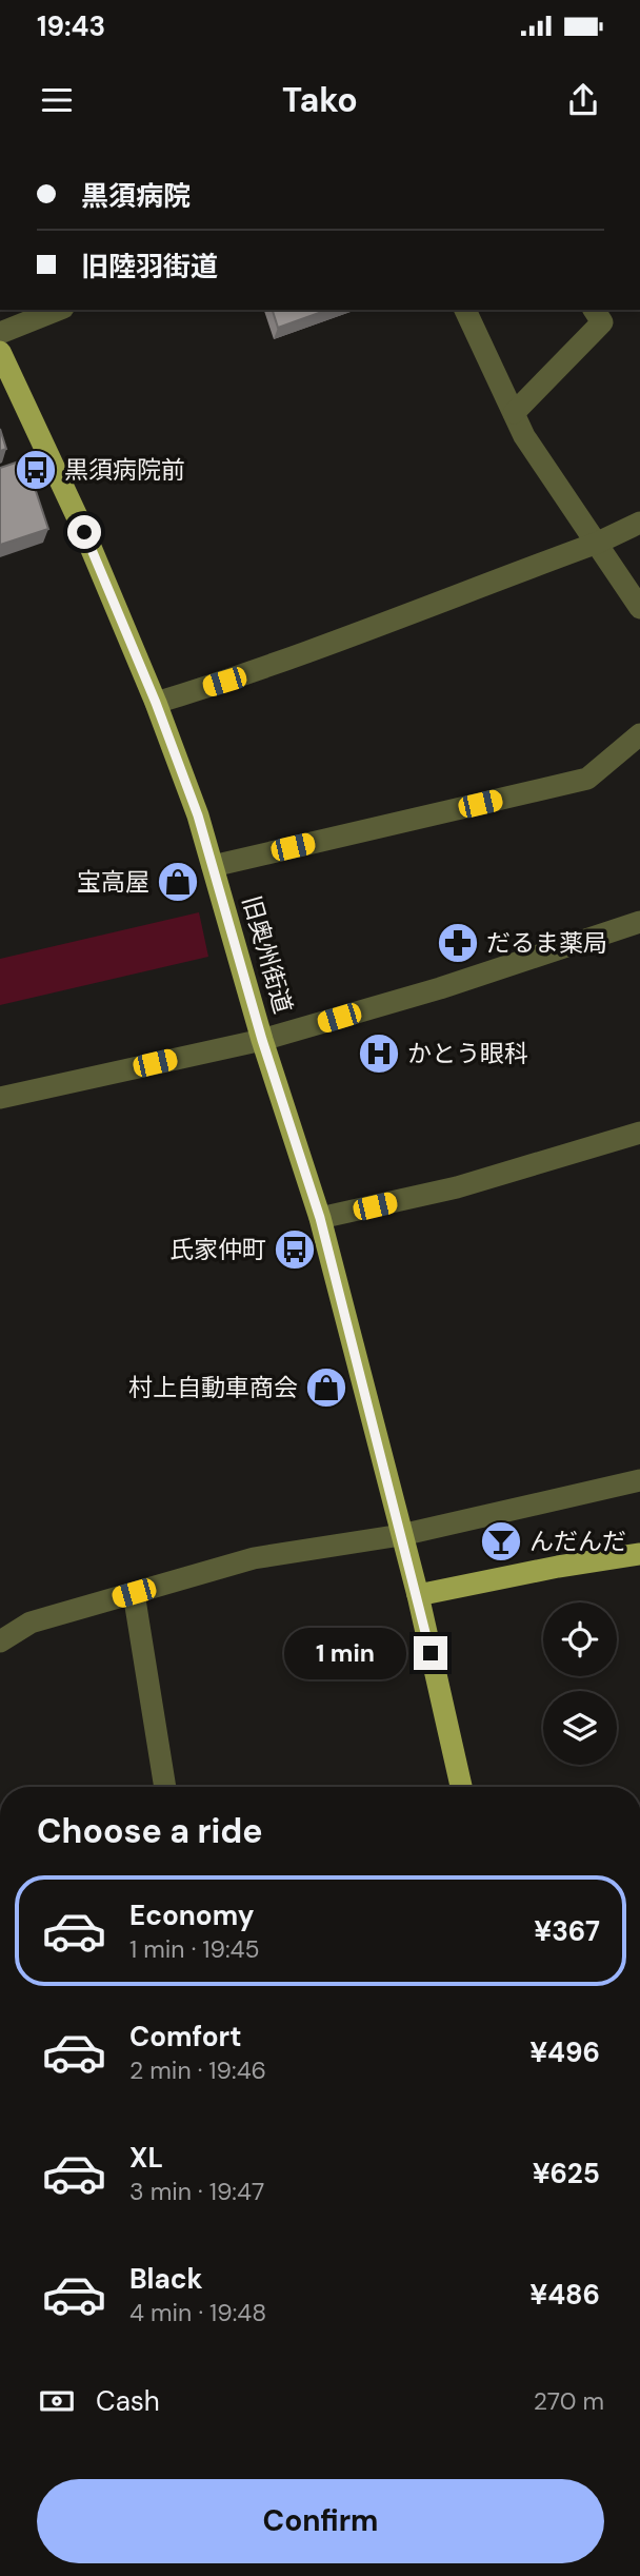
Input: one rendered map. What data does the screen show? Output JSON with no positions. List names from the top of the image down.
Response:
{
  "streets": {
    "main road": ["旧奥州街道"]
  },
  "places": {
    "bus stop": ["黒須病院前", "氏家仲町"],
    "shop": ["宝高屋", "村上自動車商会"],
    "pharmacy": ["だるま薬局"],
    "hospital": ["かとう眼科"],
    "bar": ["んだんだ"]
  },
  "page": {
    "status": "19:43",
    "header": "Tako",
    "banner": ["黒須病院", "旧陸羽街道"],
    "bubble": "1 min",
    "heading": "Choose a ride",
    "list": [
      {
        "name": "Economy",
        "note": "1 min · 19:45",
        "value": "¥367"
      },
      {
        "name": "Comfort",
        "note": "2 min · 19:46",
        "value": "¥496"
      },
      {
        "name": "XL",
        "note": "3 min · 19:47",
        "value": "¥625"
      },
      {
        "name": "Black",
        "note": "4 min · 19:48",
        "value": "¥486"
      }
    ],
    "pay": ["Cash", "270 m"],
    "buttons": "Confirm"
  }
}
